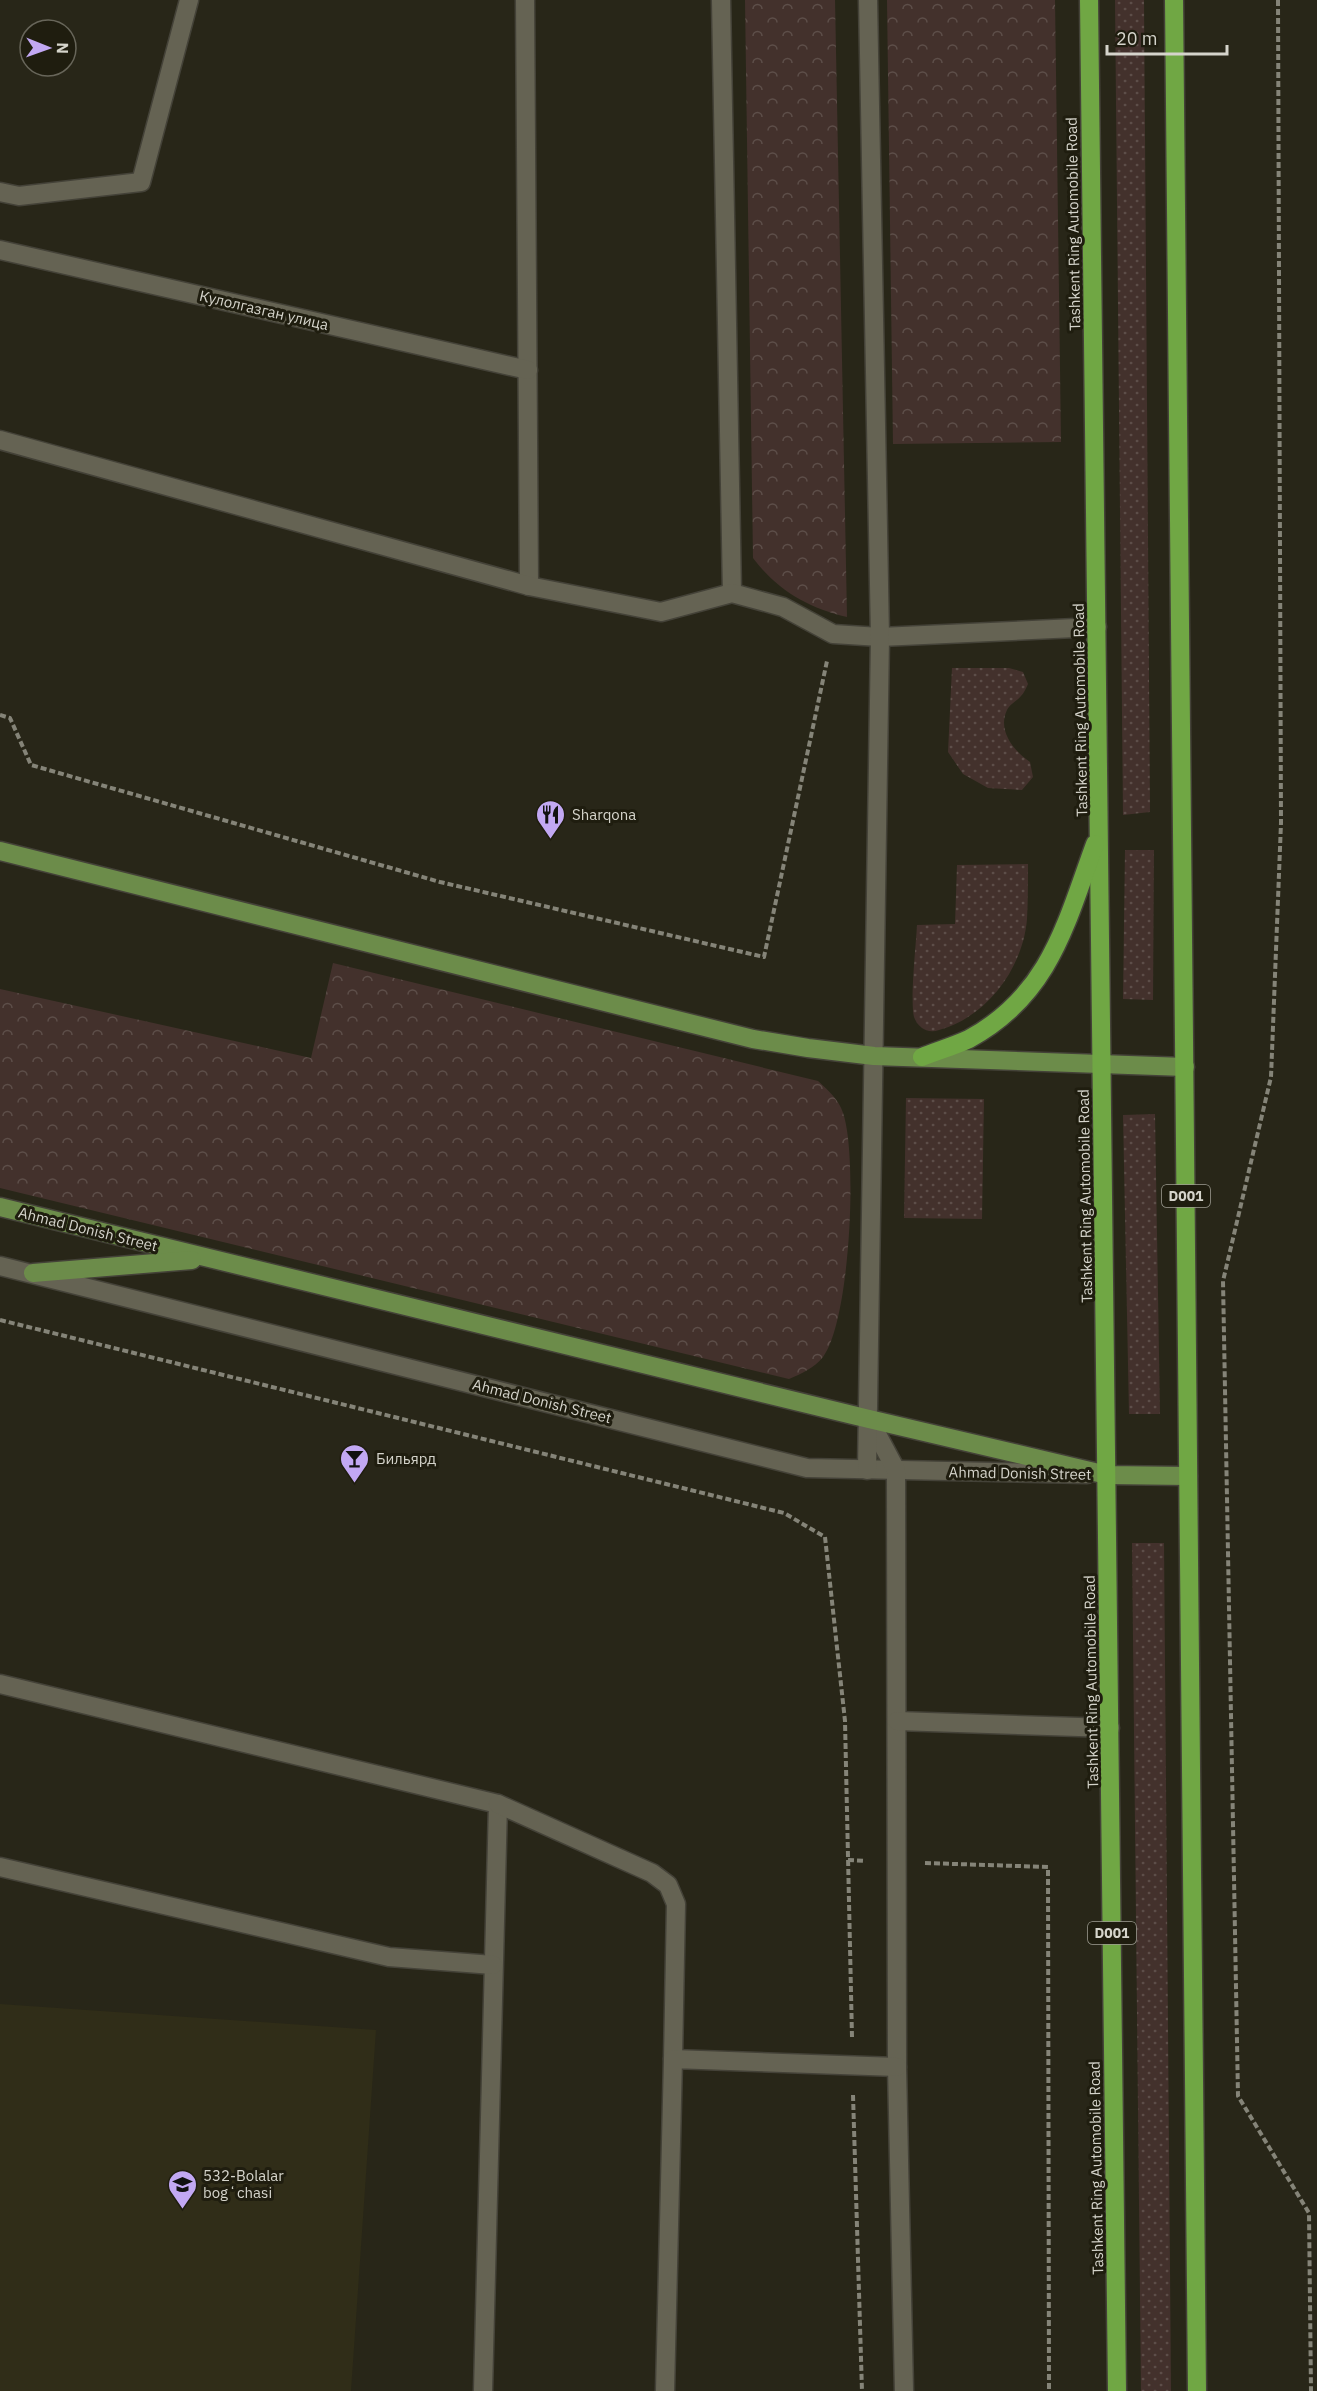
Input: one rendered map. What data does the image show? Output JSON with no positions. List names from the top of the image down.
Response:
{
  "streets": {
    "highway": ["Tashkent Ring Automobile Road", "D001"],
    "main road": ["Ahmad Donish Street"],
    "street": ["Кулолгазган улица"]
  },
  "crossings": [
    ["Tashkent Ring Automobile Road", "Ahmad Donish Street"]
  ],
  "places": {
    "restaurant": ["Sharqona"],
    "bar": ["Бильярд"],
    "school or university": ["532-Bolalar bogʻchasi"]
  },
  "scale_bar": "20 m",
  "north": "right"
}
